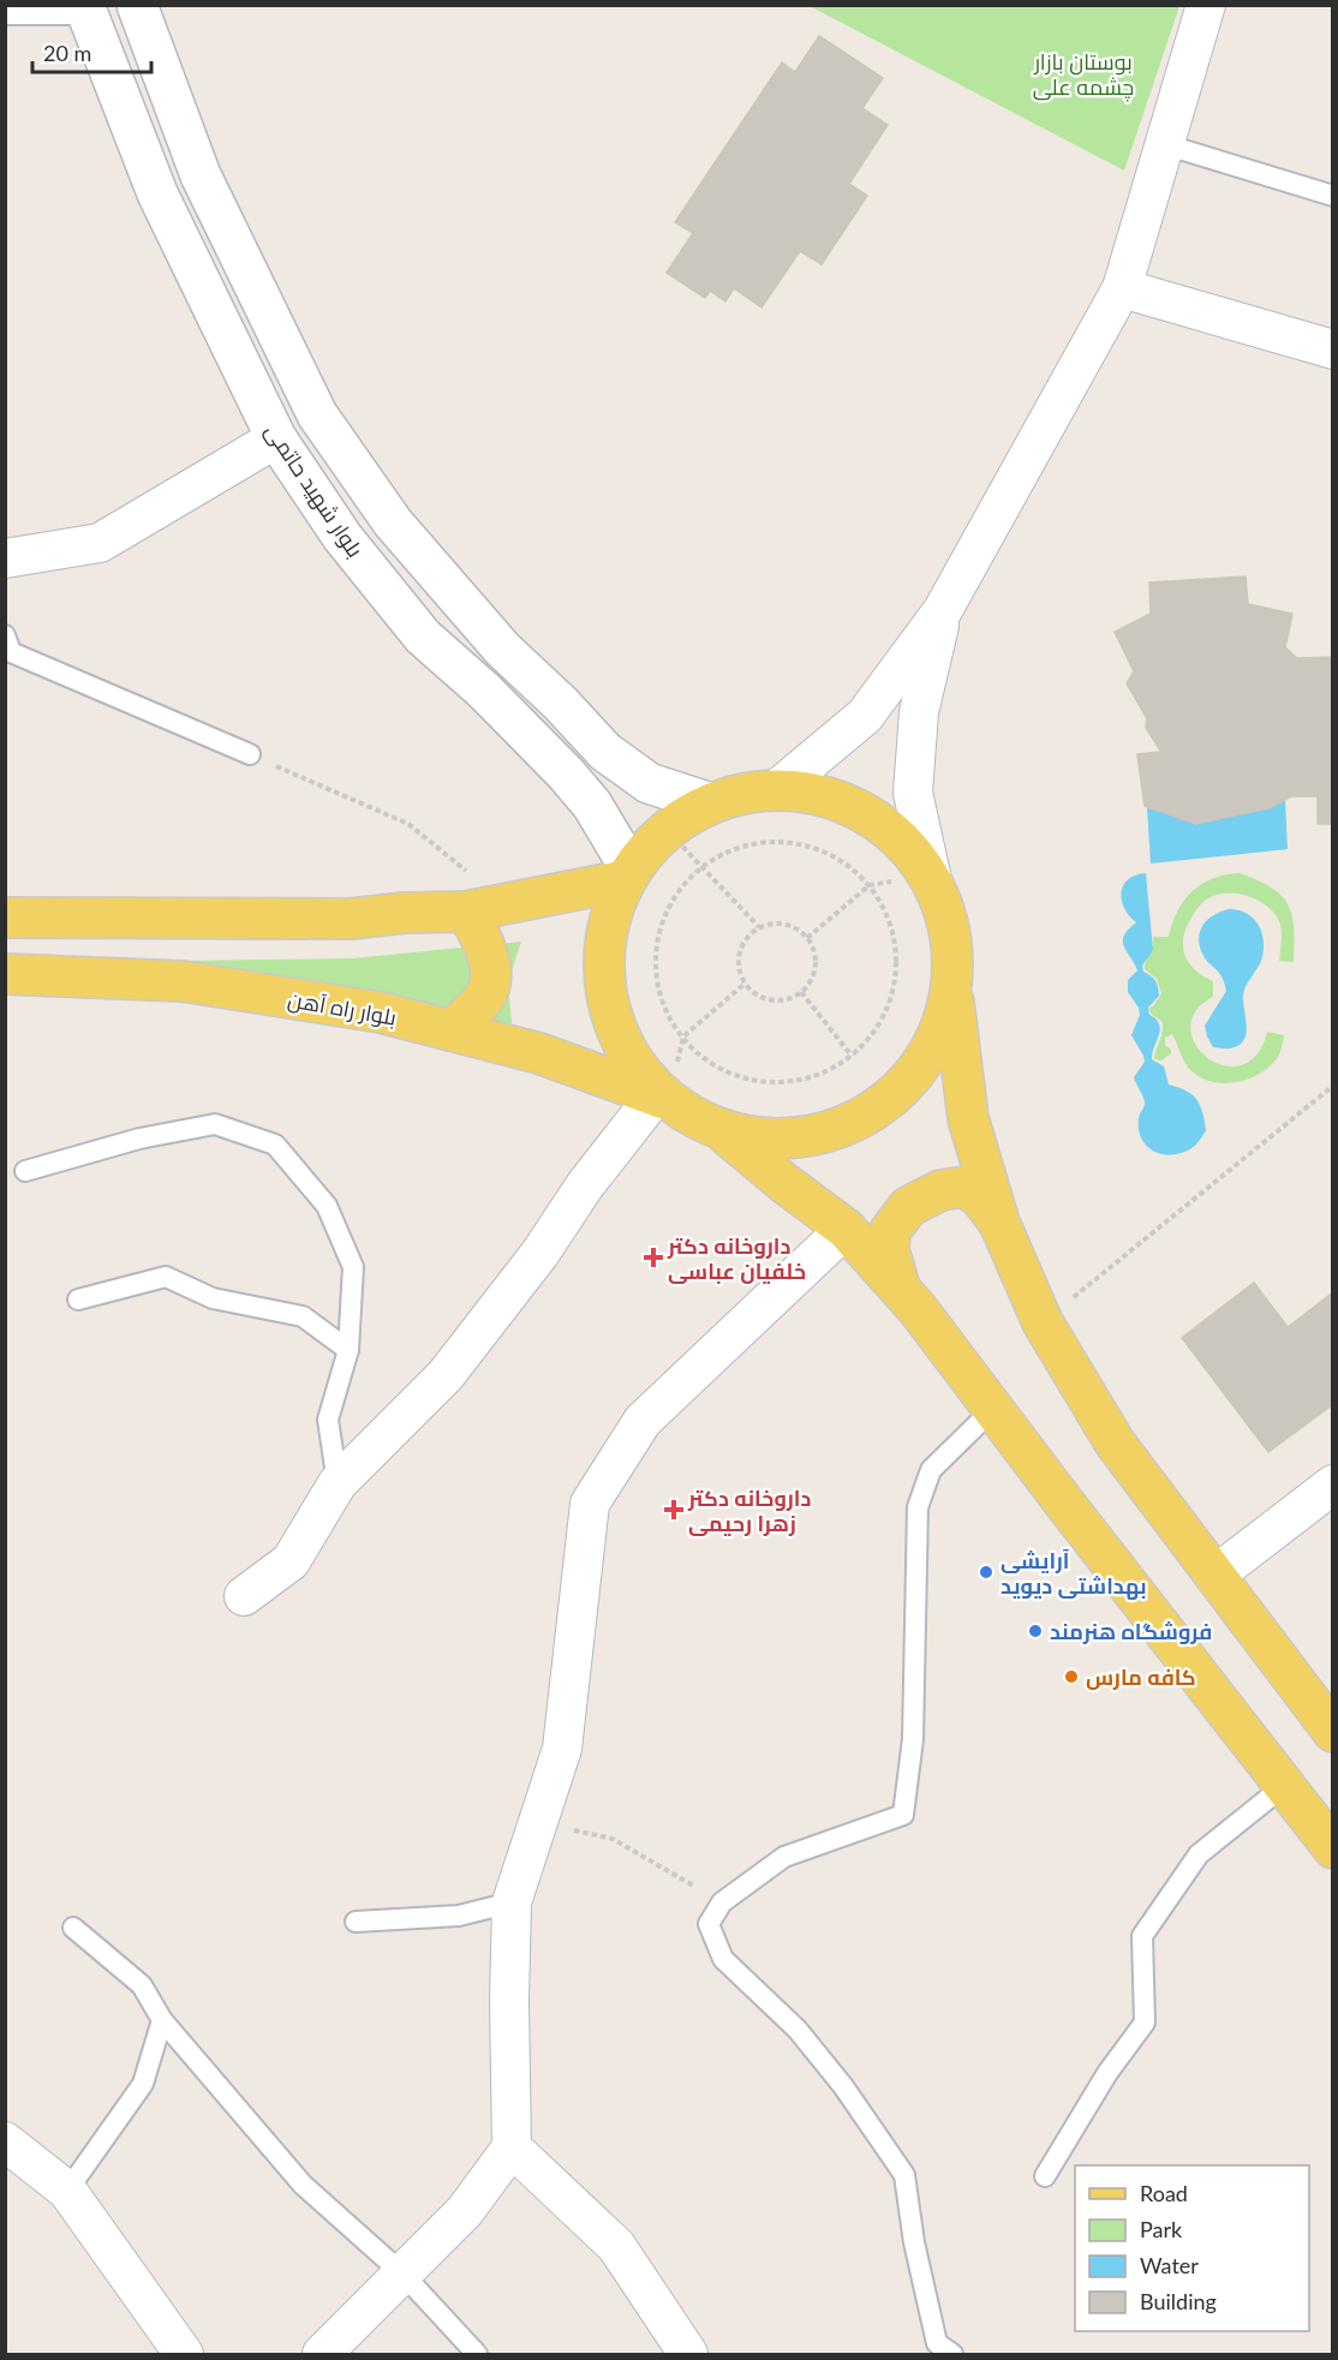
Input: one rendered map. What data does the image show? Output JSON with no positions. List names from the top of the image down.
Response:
{
  "streets": {
    "main road": ["بلوار شهید حاتمی", "بلوار راه آهن"]
  },
  "parks": ["بوستان بازار چشمه علی"],
  "places": {
    "health": ["داروخانه دکتر خلفیان عباسی", "داروخانه دکتر زهرا رحیمی"],
    "other": ["آرایشی بهداشتی دیوید", "فروشگاه هنرمند", "کافه مارس"]
  },
  "legend": [
    "Road",
    "Park",
    "Water",
    "Building"
  ],
  "scale_bar": "20 m"
}
